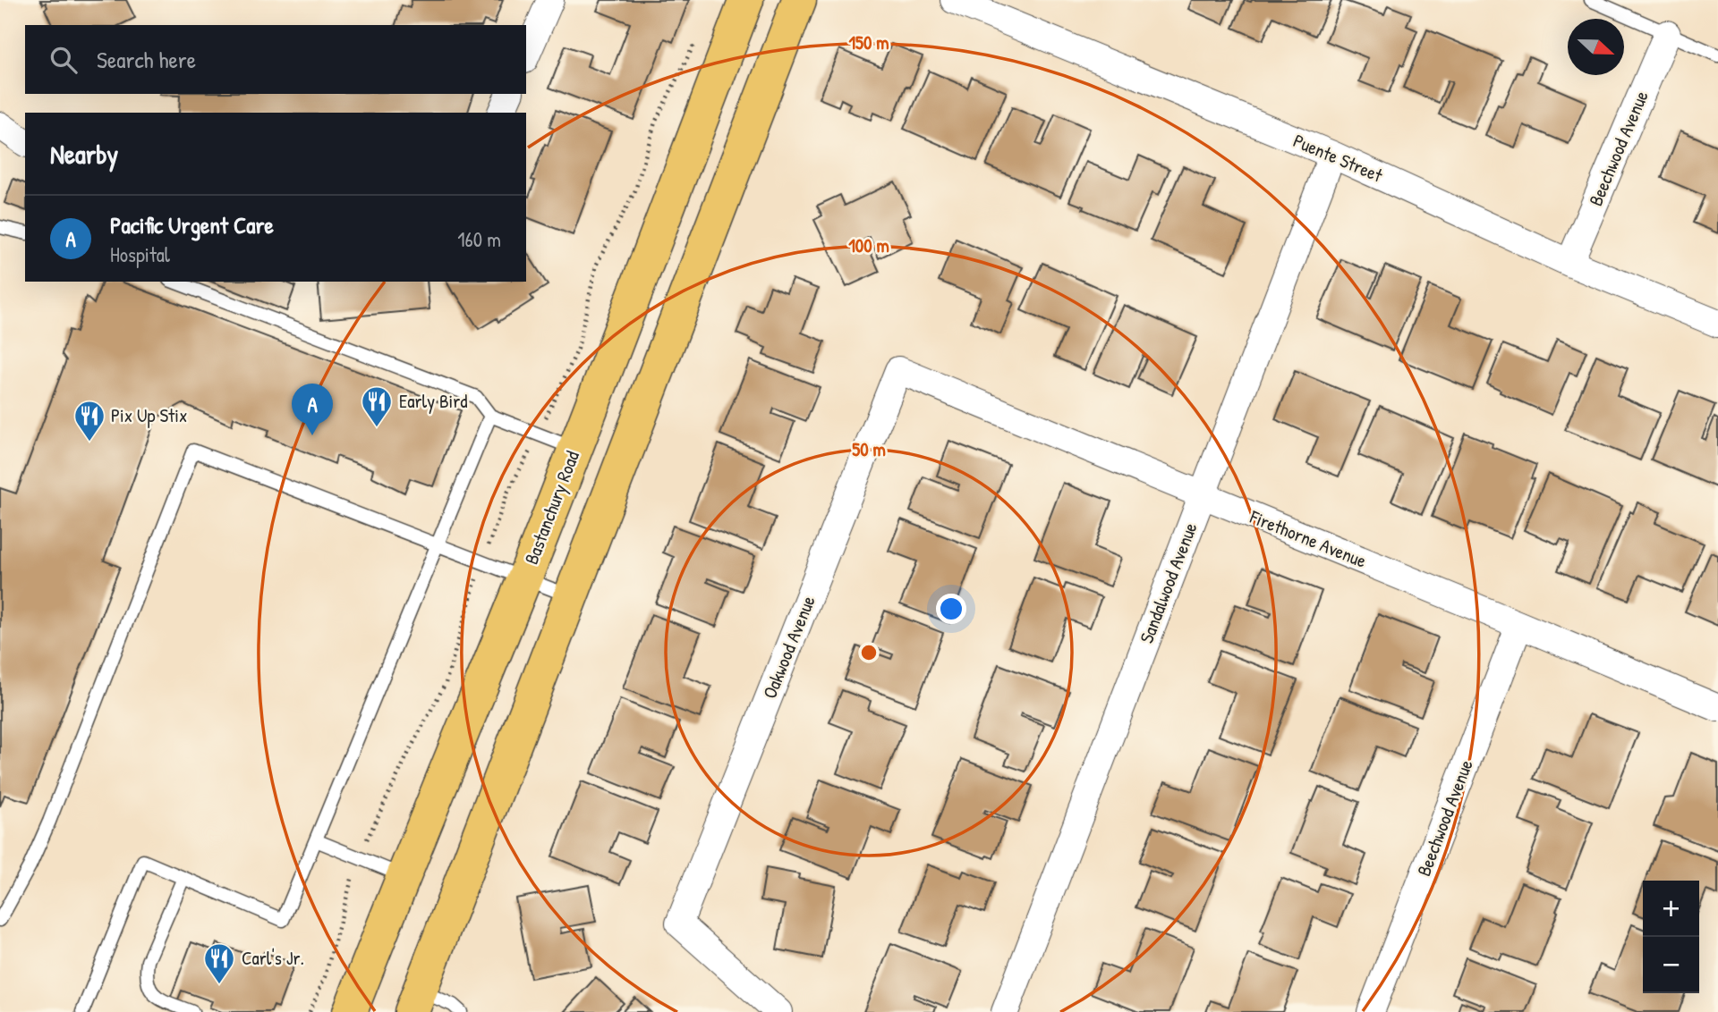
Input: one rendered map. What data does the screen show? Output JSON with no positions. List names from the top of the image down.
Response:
{
  "streets": {
    "main road": ["Bastanchury Road"],
    "street": [
      "Beechwood Avenue",
      "Puente Street",
      "Firethorne Avenue",
      "Sandalwood Avenue",
      "Oakwood Avenue"
    ]
  },
  "crossings": [
    ["Beechwood Avenue", "Puente Street"],
    ["Beechwood Avenue", "Firethorne Avenue"],
    ["Puente Street", "Sandalwood Avenue"],
    ["Firethorne Avenue", "Sandalwood Avenue"],
    ["Firethorne Avenue", "Oakwood Avenue"]
  ],
  "places": {
    "restaurant": ["Early Bird", "Pix Up Stix", "Carl's Jr."]
  },
  "north": "right",
  "page": {
    "search": "Search here",
    "heading": "Nearby",
    "list": [
      {
        "mark": "A",
        "name": "Pacific Urgent Care",
        "note": "Hospital",
        "value": "160 m"
      }
    ],
    "pins": "A",
    "map_buttons": ["+", "−"]
  },
  "rings": ["150 m", "100 m", "50 m"]
}
